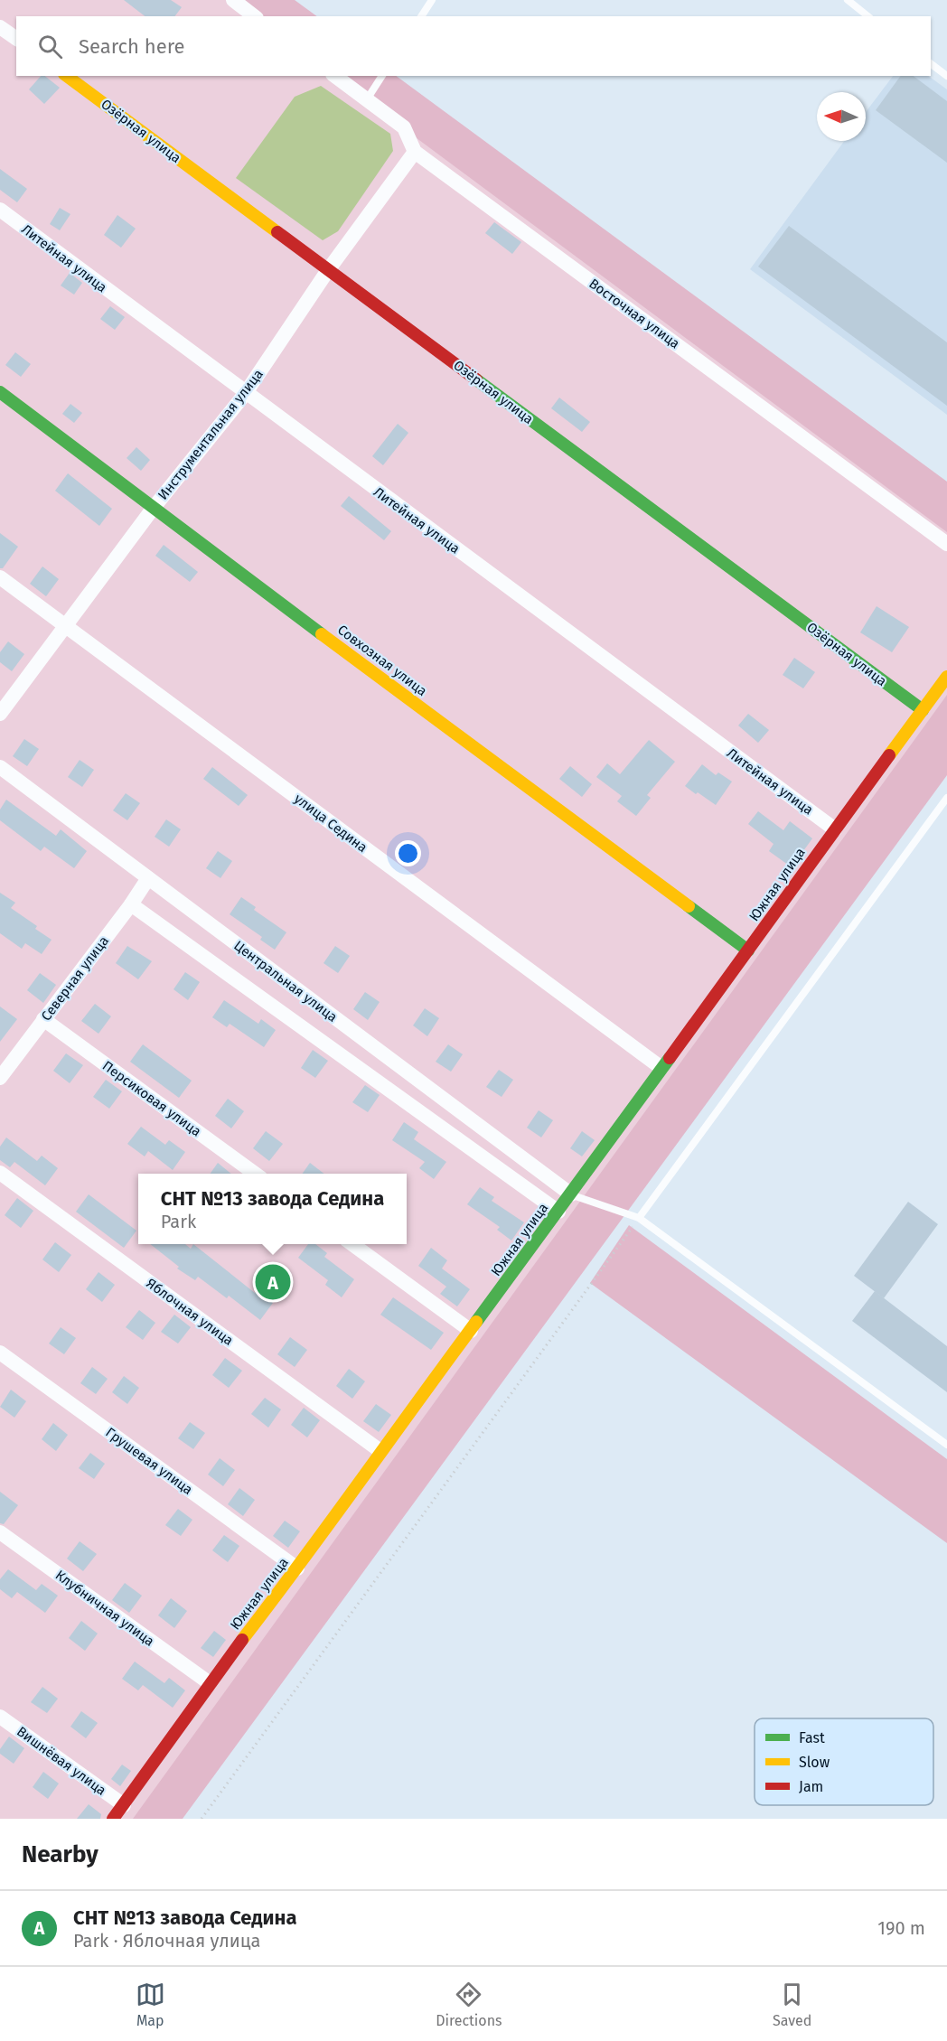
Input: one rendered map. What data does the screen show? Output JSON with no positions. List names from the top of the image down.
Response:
{
  "streets": {
    "street": [
      "Озёрная улица",
      "Литейная улица",
      "Восточная улица",
      "Инструментальная улица",
      "Совхозная улица",
      "улица Седина",
      "Южная улица",
      "Северная улица",
      "Центральная улица",
      "Персиковая улица",
      "Яблочная улица",
      "Грушевая улица",
      "Клубничная улица",
      "Вишнёвая улица"
    ]
  },
  "crossings": [
    ["Озёрная улица", "Инструментальная улица"],
    ["Озёрная улица", "Южная улица"],
    ["Литейная улица", "Инструментальная улица"],
    ["Литейная улица", "Южная улица"],
    ["Восточная улица", "Инструментальная улица"],
    ["Инструментальная улица", "Совхозная улица"],
    ["Инструментальная улица", "улица Седина"],
    ["Совхозная улица", "Южная улица"],
    ["улица Седина", "Южная улица"],
    ["Южная улица", "Центральная улица"],
    ["Южная улица", "Яблочная улица"],
    ["Южная улица", "Грушевая улица"],
    ["Южная улица", "Клубничная улица"],
    ["Южная улица", "Вишнёвая улица"],
    ["Северная улица", "Центральная улица"],
    ["Северная улица", "Персиковая улица"]
  ],
  "legend": ["Fast", "Slow", "Jam"],
  "north": "left",
  "page": {
    "search": "Search here",
    "popup": ["СНТ №13 завода Седина", "Park"],
    "pins": "A",
    "heading": "Nearby",
    "list": [
      {
        "mark": "A",
        "name": "СНТ №13 завода Седина",
        "note": "Park · Яблочная улица",
        "value": "190 m"
      }
    ],
    "nav": ["Map", "Directions", "Saved"]
  }
}
